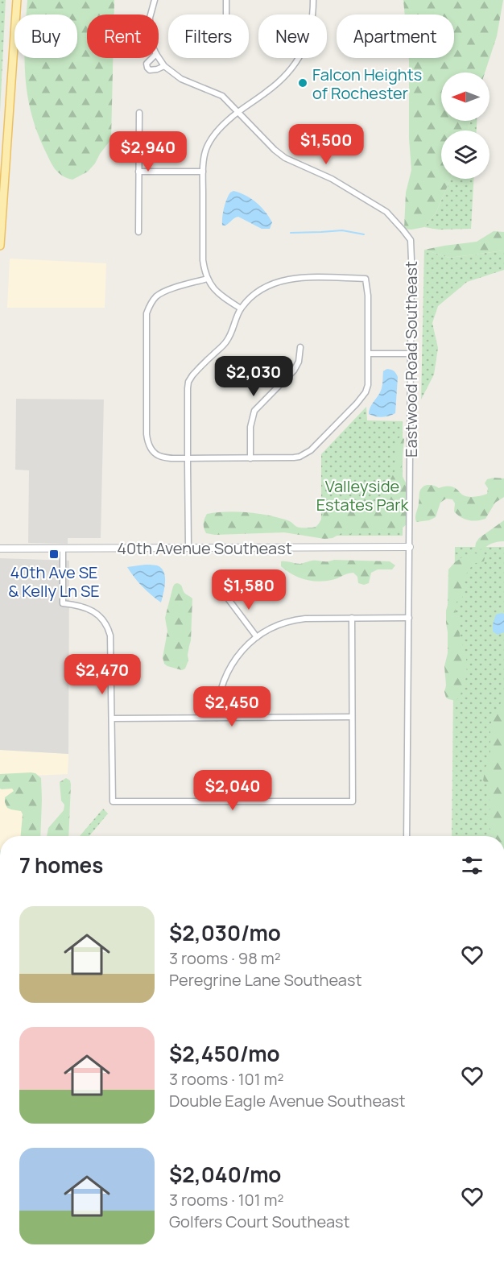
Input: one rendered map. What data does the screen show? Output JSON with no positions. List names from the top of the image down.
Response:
{
  "streets": {
    "street": ["Eastwood Road Southeast", "40th Avenue Southeast"]
  },
  "crossings": [
    ["Eastwood Road Southeast", "40th Avenue Southeast"]
  ],
  "parks": ["Valleyside Estates Park"],
  "places": {
    "other": ["Falcon Heights of Rochester"],
    "transit": ["40th Ave SE & Kelly Ln SE"]
  },
  "north": "left",
  "page": {
    "chip": [
      "Buy",
      "Rent",
      "Filters",
      "New",
      "Apartment"
    ],
    "price": [
      "$1,500",
      "$2,940",
      "$2,030",
      "$1,580",
      "$2,470",
      "$2,450",
      "$2,040"
    ],
    "heading": "7 homes",
    "list": [
      {
        "name": "$2,030/mo",
        "note": "3 rooms · 98 m² · Peregrine Lane Southeast"
      },
      {
        "name": "$2,450/mo",
        "note": "3 rooms · 101 m² · Double Eagle Avenue Southeast"
      },
      {
        "name": "$2,040/mo",
        "note": "3 rooms · 101 m² · Golfers Court Southeast"
      }
    ]
  }
}
